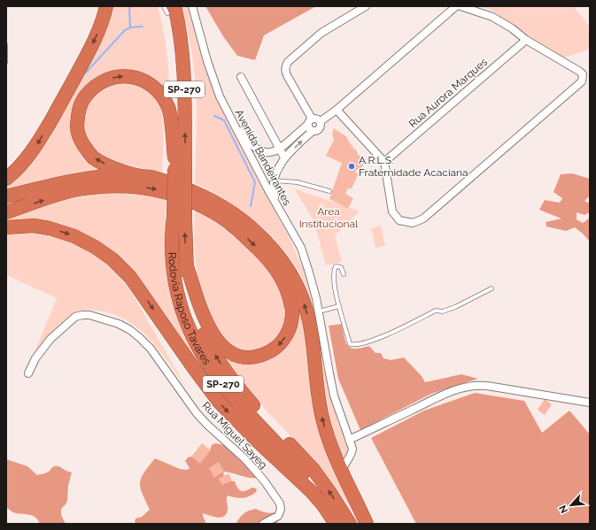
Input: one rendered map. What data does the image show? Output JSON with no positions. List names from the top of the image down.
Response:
{
  "streets": {
    "highway": ["SP-270", "Rodovia Raposo Tavares"],
    "street": ["Rua Aurora Marques", "Avenida Bandeirantes", "Rua Miguel Sayeg"]
  },
  "crossings": [
    ["SP-270", "Rodovia Raposo Tavares"]
  ],
  "parks": ["Área Institucional"],
  "places": ["A.R.L.S. Fraternidade Acaciana"],
  "north": "bottom left"
}
